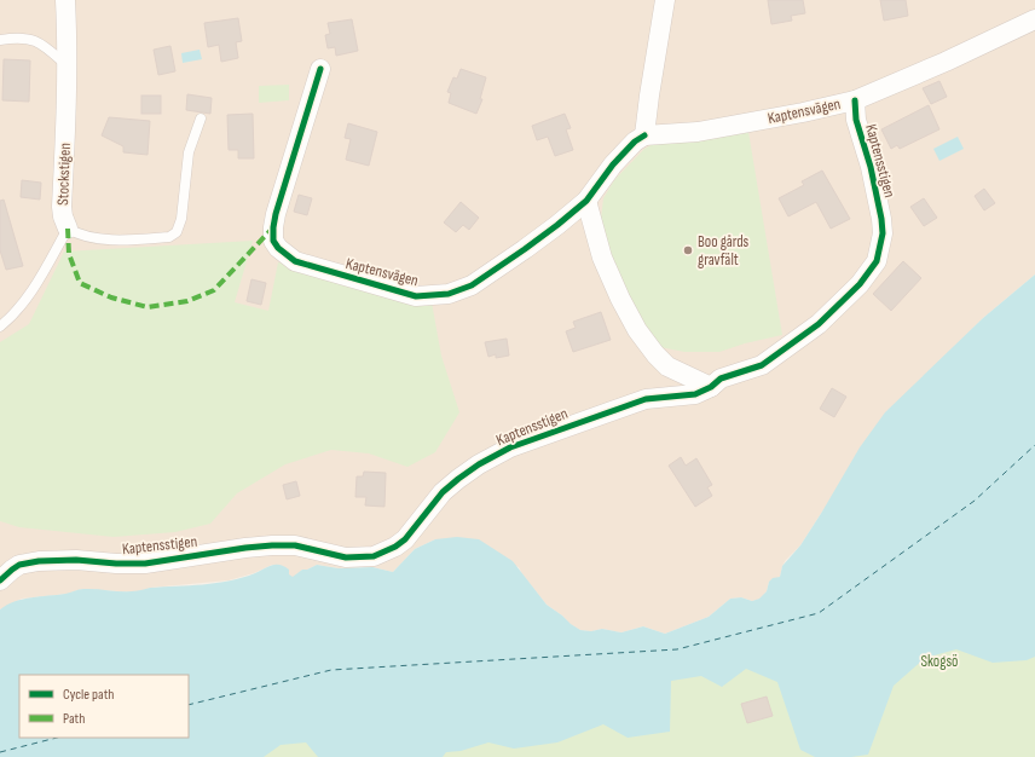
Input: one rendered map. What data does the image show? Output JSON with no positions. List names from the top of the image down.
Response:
{
  "streets": {
    "street": ["Kaptensvägen", "Kaptensstigen", "Stockstigen"]
  },
  "crossings": [
    ["Kaptensvägen", "Kaptensstigen"]
  ],
  "parks": ["Skogsö"],
  "places": ["Boo gårds gravfält"],
  "legend": ["Cycle path", "Path"]
}
